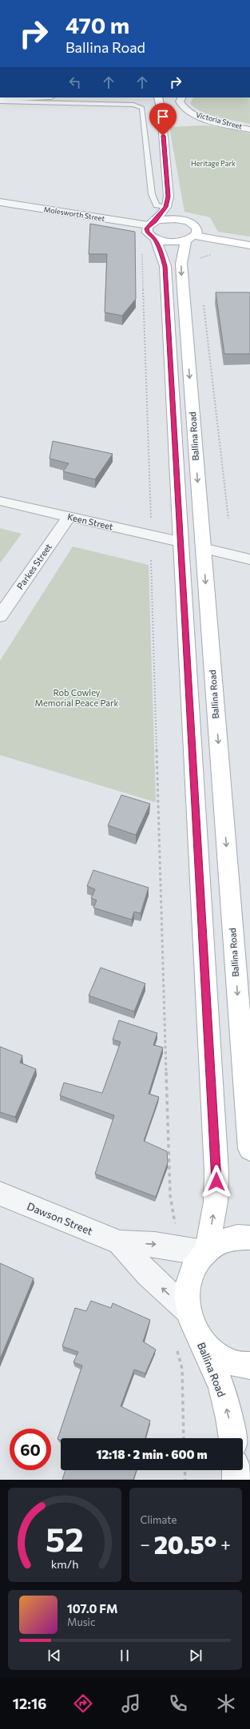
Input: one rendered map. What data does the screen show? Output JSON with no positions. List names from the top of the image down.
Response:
{
  "streets": {
    "main road": ["Ballina Road"],
    "street": [
      "Victoria Street",
      "Molesworth Street",
      "Keen Street",
      "Parkes Street",
      "Dawson Street"
    ]
  },
  "crossings": [
    ["Ballina Road", "Dawson Street"],
    ["Keen Street", "Parkes Street"]
  ],
  "parks": ["Heritage Park", "Rob Cowley Memorial Peace Park"],
  "page": {
    "turn": ["470 m", "Ballina Road"],
    "limit": "60",
    "trip": "12:18 · 2 min · 600 m",
    "tile": "Climate",
    "heat": ["−", "20.5°", "+"],
    "song": ["107.0 FM", "Music"],
    "tabs": "12:16",
    "gauge": ["52", "km/h"]
  }
}
